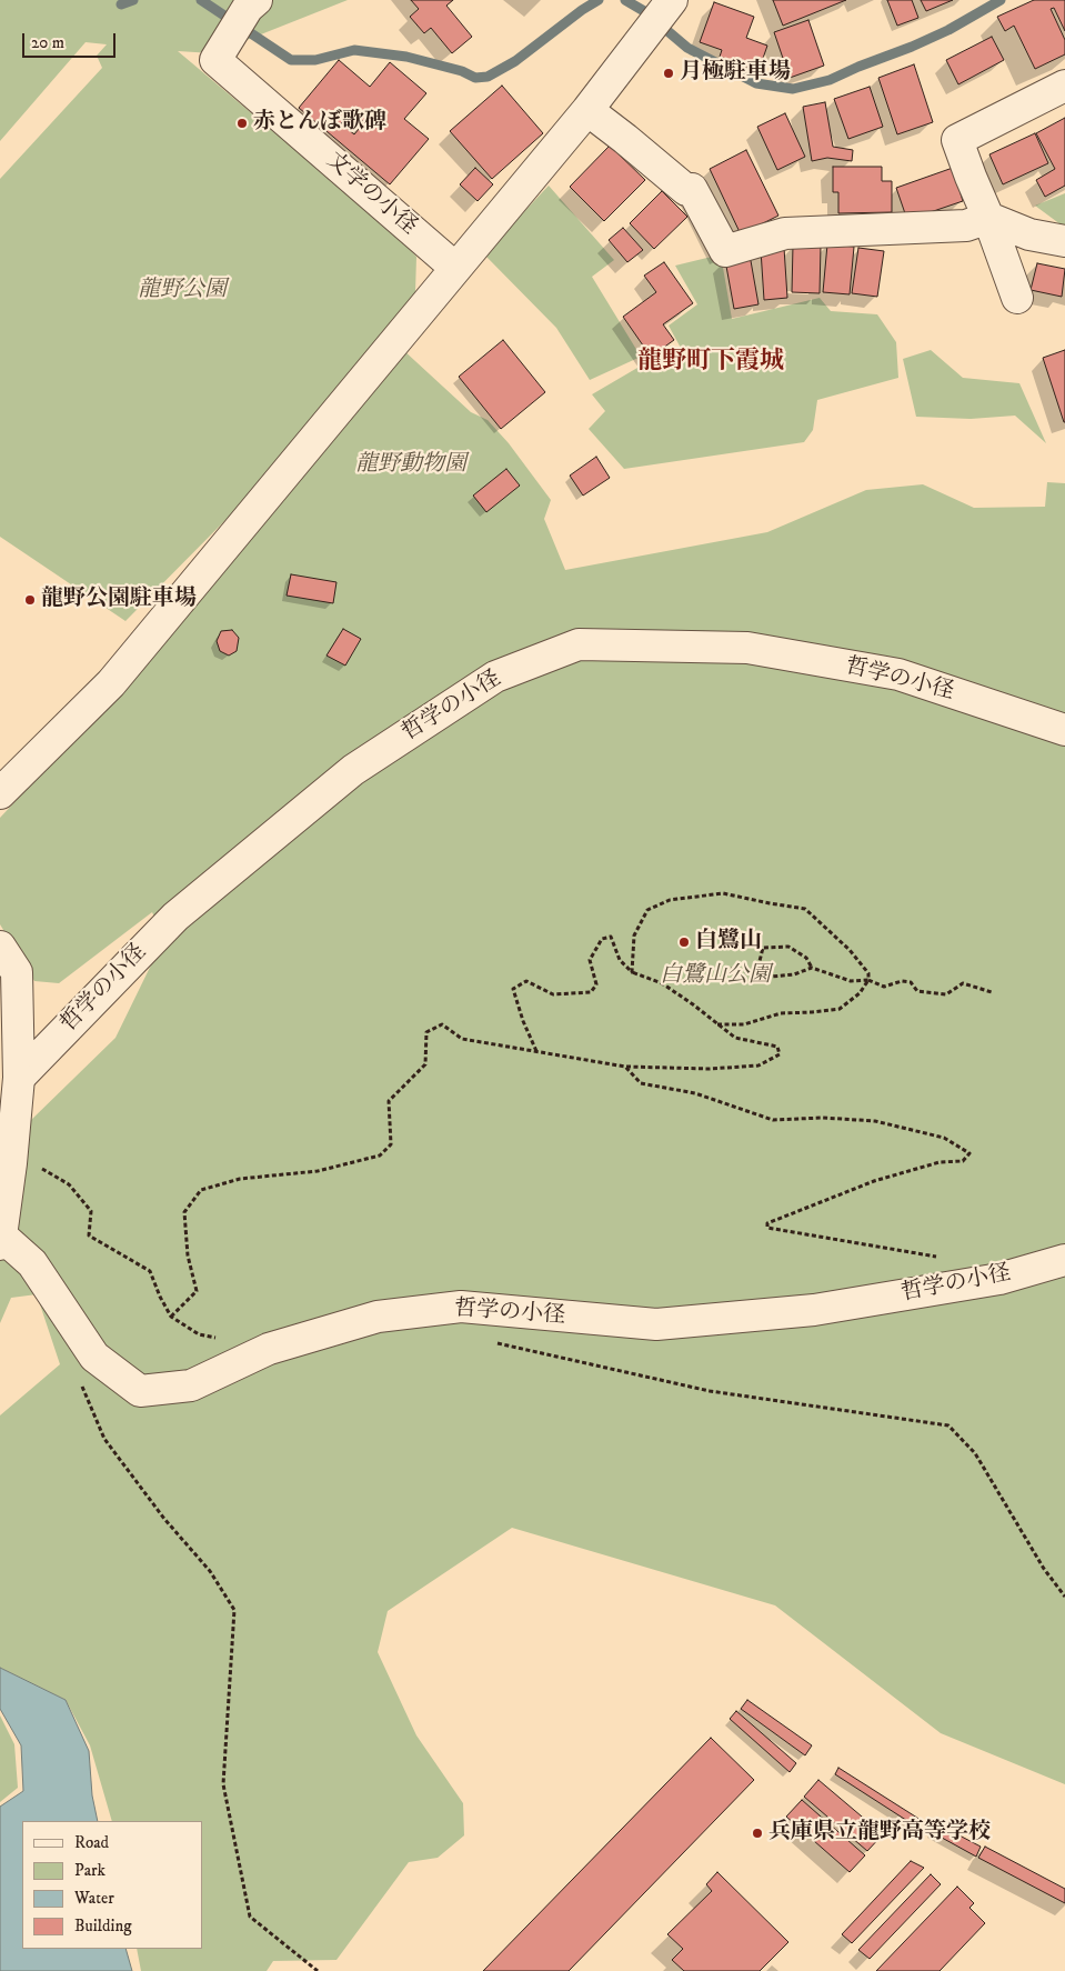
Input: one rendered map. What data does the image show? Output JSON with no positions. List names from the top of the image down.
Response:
{
  "streets": {
    "street": ["文学の小径", "哲学の小径"]
  },
  "districts": ["龍野町下霞城"],
  "parks": ["龍野公園", "龍野動物園", "白鷺山公園"],
  "places": [
    "月極駐車場",
    "赤とんぼ歌碑",
    "龍野公園駐車場",
    "白鷺山",
    "兵庫県立龍野高等学校"
  ],
  "legend": [
    "Road",
    "Park",
    "Water",
    "Building"
  ],
  "scale_bar": "20 m"
}
